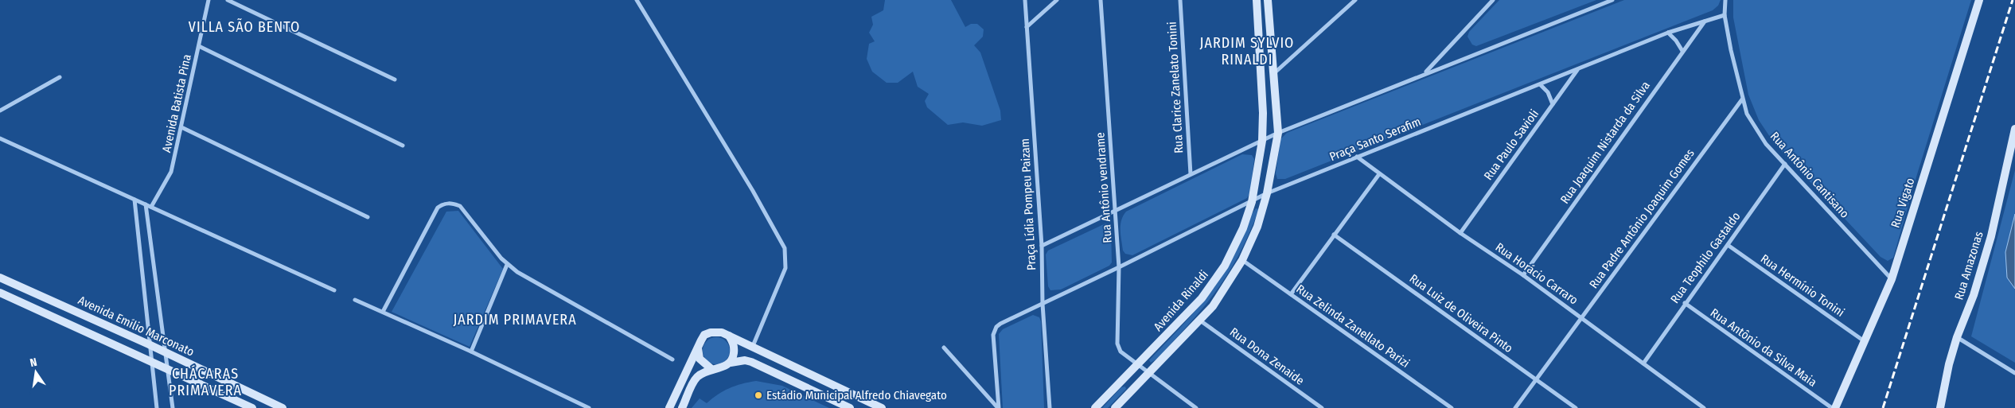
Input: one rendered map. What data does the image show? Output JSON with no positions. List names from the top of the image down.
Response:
{
  "streets": {
    "main road": [
      "Rua Vigato",
      "Rua Amazonas",
      "Avenida Rinaldi",
      "Avenida Emílio Marconato"
    ],
    "street": [
      "Rua Clarice Zanelato Tonini",
      "Avenida Batista Pina",
      "Praça Santo Serafim",
      "Rua Joaquim Nistarda da Silva",
      "Rua Paulo Savioli",
      "Rua Antônio Cantisano",
      "Rua Antônio vendrame",
      "Praça Lídia Pompeu Paizam",
      "Rua Padre Antônio Joaquim Gomes",
      "Rua Teophilo Gastaldo",
      "Rua Horácio Carraro",
      "Rua Hermínio Tonini",
      "Rua Luiz de Oliveira Pinto",
      "Rua Zelinda Zanellato Parizi",
      "Rua Antônio da Silva Maia",
      "Rua Dona Zenaide"
    ]
  },
  "crossings": [
    ["Praça Santo Serafim", "Rua Joaquim Nistarda da Silva"],
    ["Praça Santo Serafim", "Rua Paulo Savioli"],
    ["Praça Santo Serafim", "Rua Antônio Cantisano"],
    ["Praça Santo Serafim", "Rua Antônio vendrame"],
    ["Praça Santo Serafim", "Praça Lídia Pompeu Paizam"],
    ["Praça Santo Serafim", "Rua Horácio Carraro"],
    ["Praça Santo Serafim", "Avenida Rinaldi"],
    ["Rua Joaquim Nistarda da Silva", "Rua Horácio Carraro"],
    ["Rua Paulo Savioli", "Rua Horácio Carraro"],
    ["Rua Antônio Cantisano", "Rua Vigato"],
    ["Rua Antônio Cantisano", "Rua Padre Antônio Joaquim Gomes"],
    ["Rua Antônio Cantisano", "Rua Teophilo Gastaldo"],
    ["Rua Antônio vendrame", "Avenida Rinaldi"],
    ["Rua Vigato", "Rua Hermínio Tonini"],
    ["Rua Padre Antônio Joaquim Gomes", "Rua Horácio Carraro"],
    ["Rua Padre Antônio Joaquim Gomes", "Rua Luiz de Oliveira Pinto"],
    ["Rua Teophilo Gastaldo", "Rua Horácio Carraro"],
    ["Rua Teophilo Gastaldo", "Rua Hermínio Tonini"],
    ["Rua Teophilo Gastaldo", "Rua Antônio da Silva Maia"]
  ],
  "districts": [
    "VILLA SÃO BENTO",
    "JARDIM SYLVIO RINALDI",
    "JARDIM PRIMAVERA",
    "CHÁCARAS PRIMAVERA"
  ],
  "places": ["Estádio Municipal Alfredo Chiavegato"],
  "north": "top"
}
